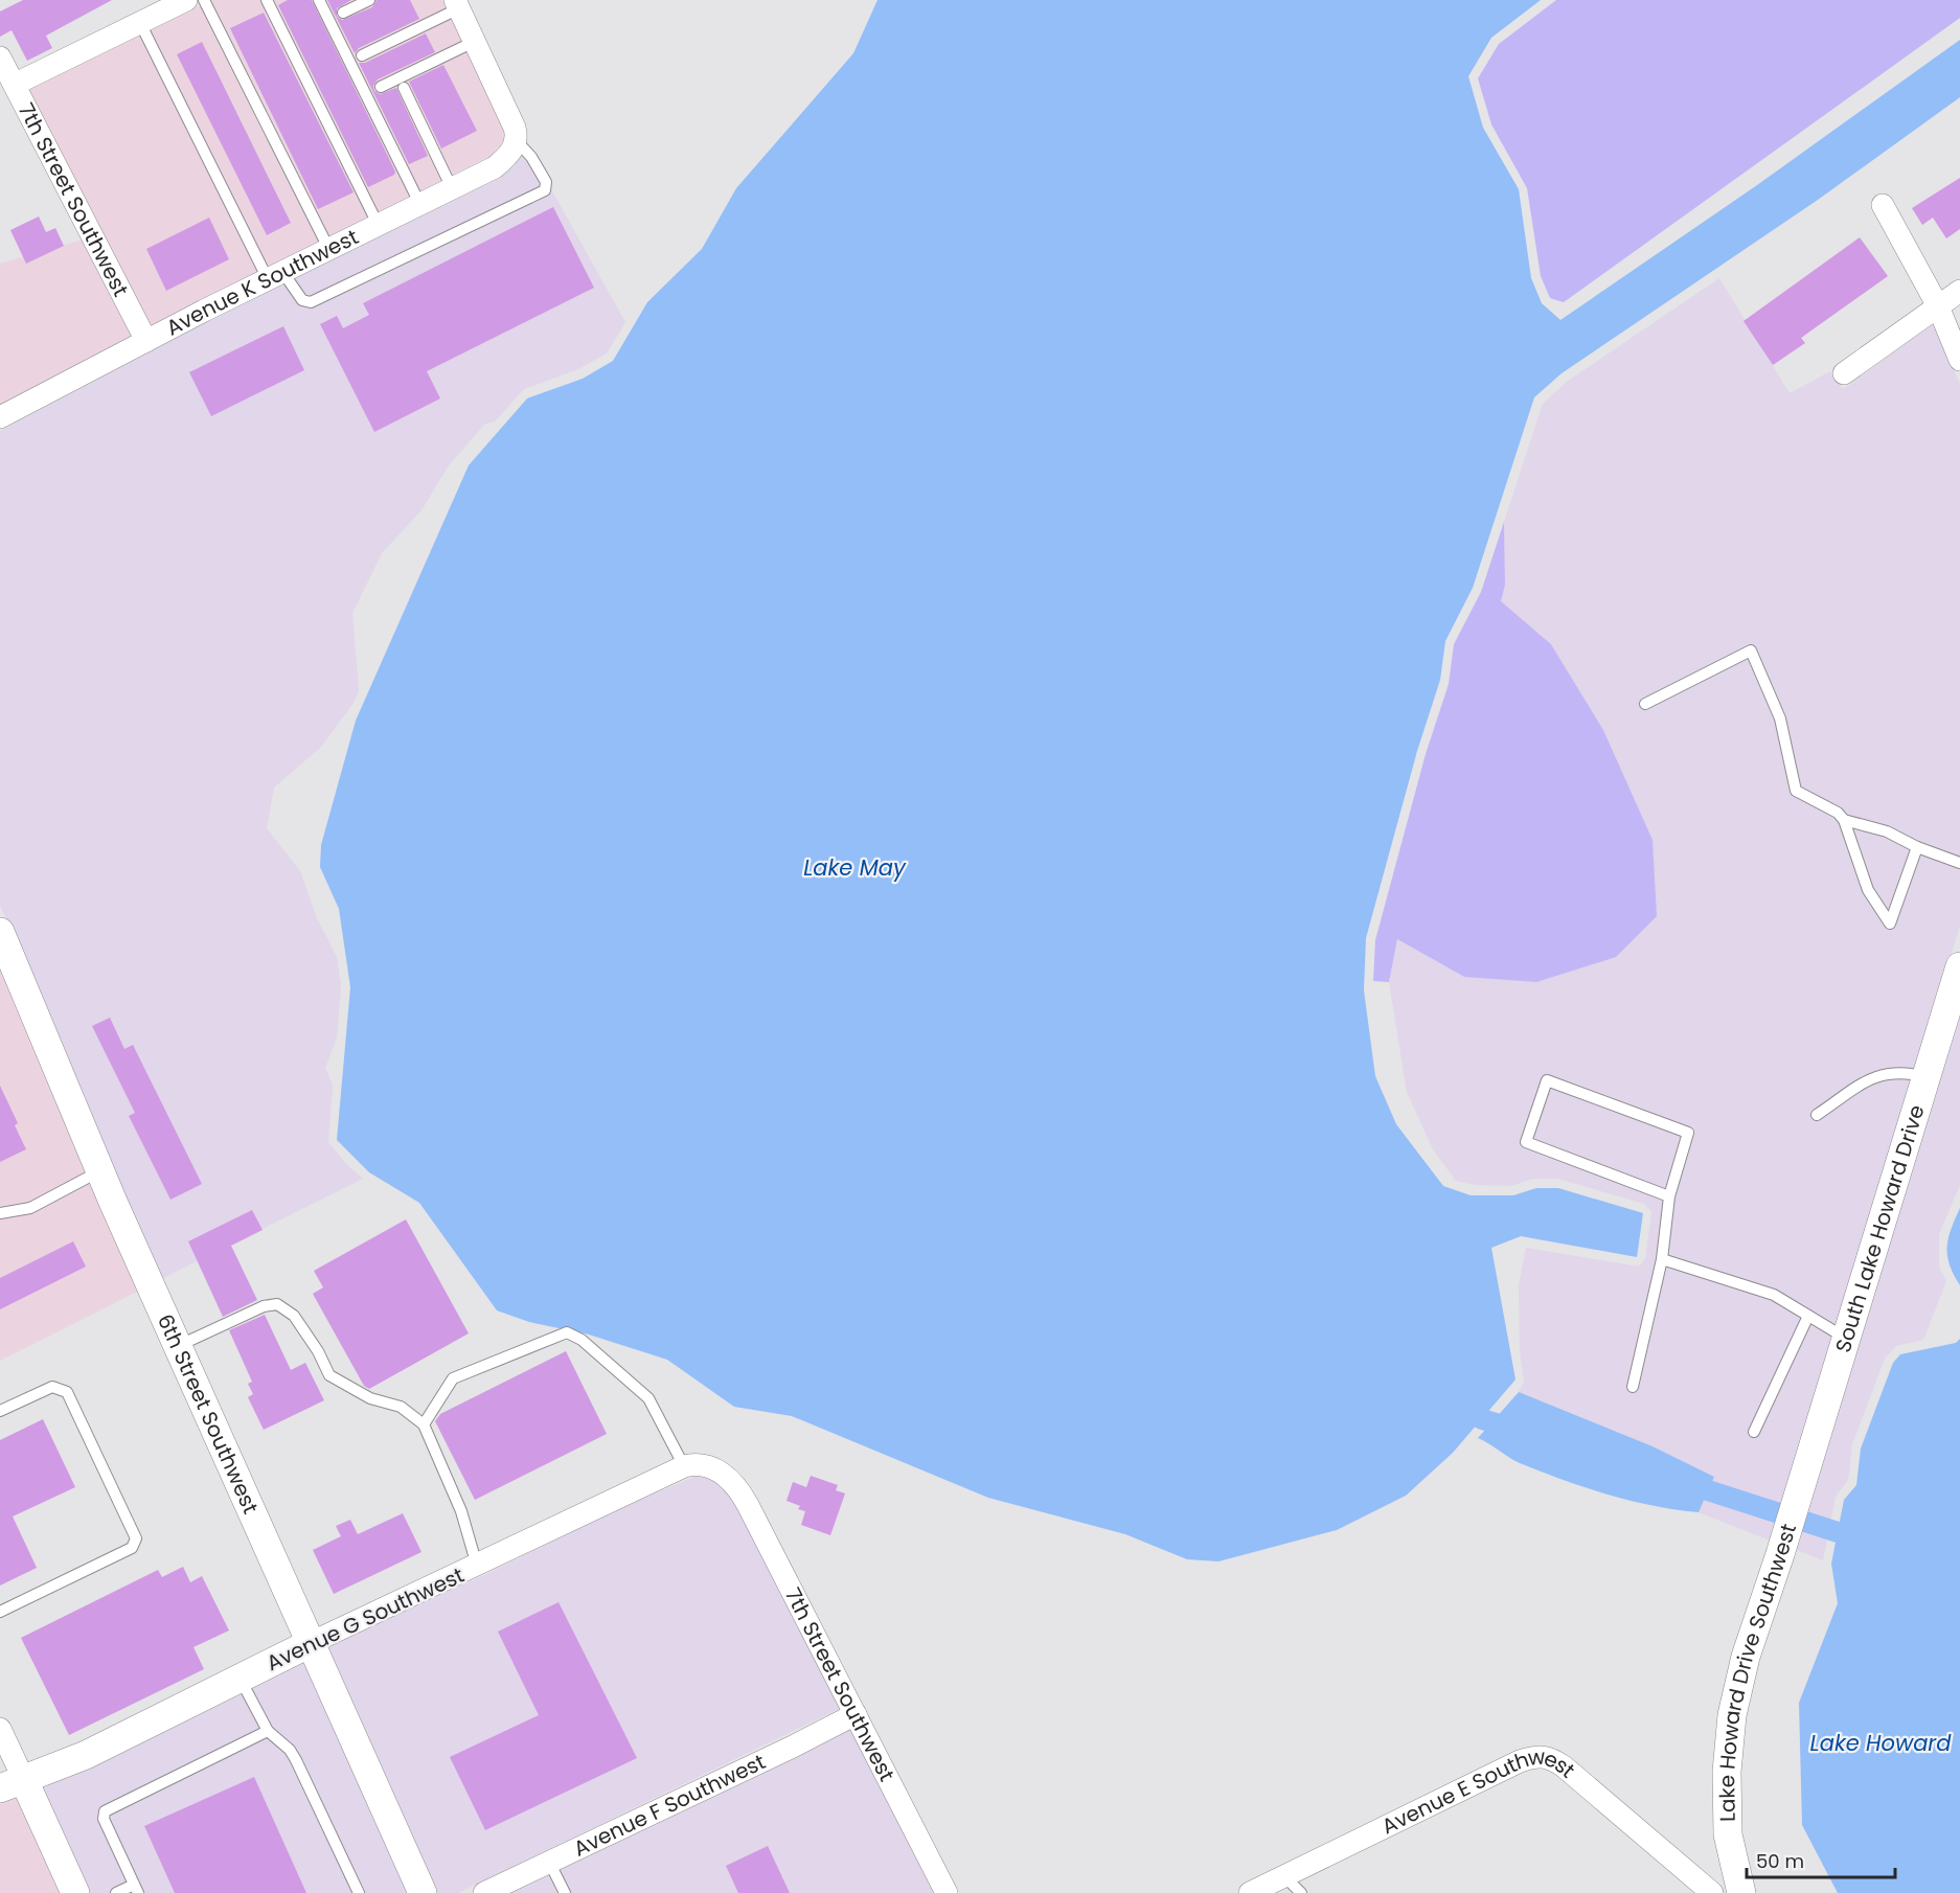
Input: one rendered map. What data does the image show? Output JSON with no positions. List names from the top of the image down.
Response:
{
  "streets": {
    "street": [
      "7th Street Southwest",
      "Avenue K Southwest",
      "South Lake Howard Drive",
      "6th Street Southwest",
      "Avenue G Southwest",
      "Lake Howard Drive Southwest",
      "Avenue F Southwest",
      "Avenue E Southwest"
    ]
  },
  "crossings": [
    ["7th Street Southwest", "Avenue K Southwest"],
    ["7th Street Southwest", "Avenue G Southwest"],
    ["7th Street Southwest", "Avenue F Southwest"],
    ["South Lake Howard Drive", "Lake Howard Drive Southwest"],
    ["6th Street Southwest", "Avenue G Southwest"]
  ],
  "water": ["Lake May", "Lake Howard"],
  "scale_bar": "50 m"
}
